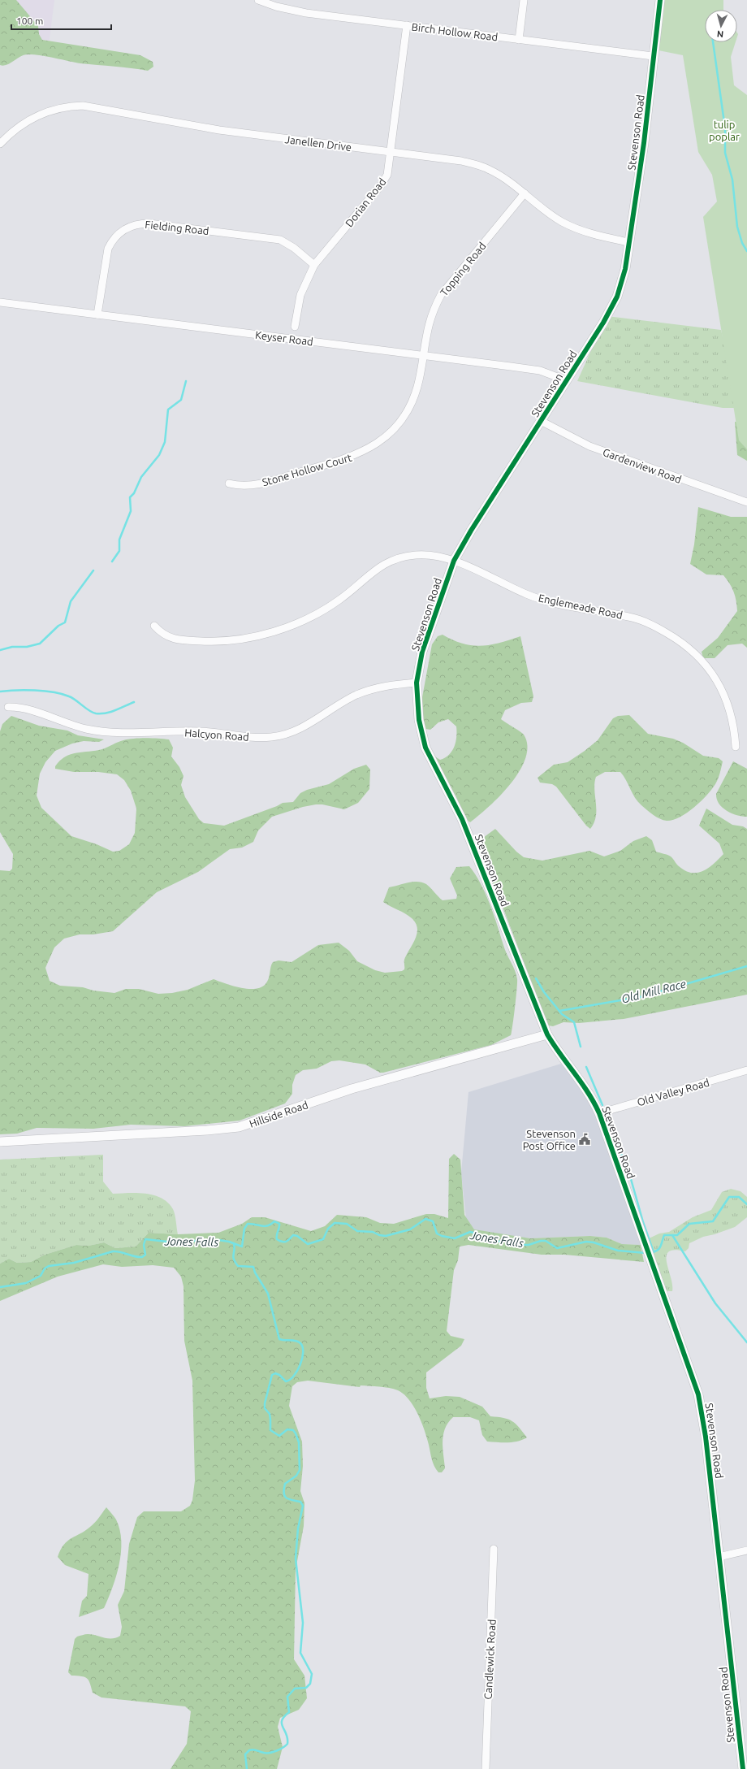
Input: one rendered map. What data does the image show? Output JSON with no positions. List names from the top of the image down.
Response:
{
  "streets": {
    "street": [
      "Birch Hollow Road",
      "Stevenson Road",
      "Janellen Drive",
      "Dorian Road",
      "Fielding Road",
      "Topping Road",
      "Keyser Road",
      "Gardenview Road",
      "Stone Hollow Court",
      "Englemeade Road",
      "Halcyon Road",
      "Old Valley Road",
      "Hillside Road",
      "Candlewick Road"
    ]
  },
  "crossings": [
    ["Birch Hollow Road", "Stevenson Road"],
    ["Birch Hollow Road", "Dorian Road"],
    ["Stevenson Road", "Janellen Drive"],
    ["Stevenson Road", "Keyser Road"],
    ["Stevenson Road", "Gardenview Road"],
    ["Stevenson Road", "Englemeade Road"],
    ["Stevenson Road", "Halcyon Road"],
    ["Stevenson Road", "Old Valley Road"],
    ["Stevenson Road", "Hillside Road"],
    ["Janellen Drive", "Dorian Road"],
    ["Janellen Drive", "Topping Road"],
    ["Dorian Road", "Fielding Road"],
    ["Fielding Road", "Keyser Road"],
    ["Topping Road", "Keyser Road"],
    ["Topping Road", "Stone Hollow Court"],
    ["Keyser Road", "Stone Hollow Court"]
  ],
  "water": ["Old Mill Race", "Jones Falls"],
  "parks": ["tulip poplar"],
  "places": {
    "public building": ["Stevenson Post Office"]
  },
  "scale_bar": "100 m",
  "north": "bottom"
}
